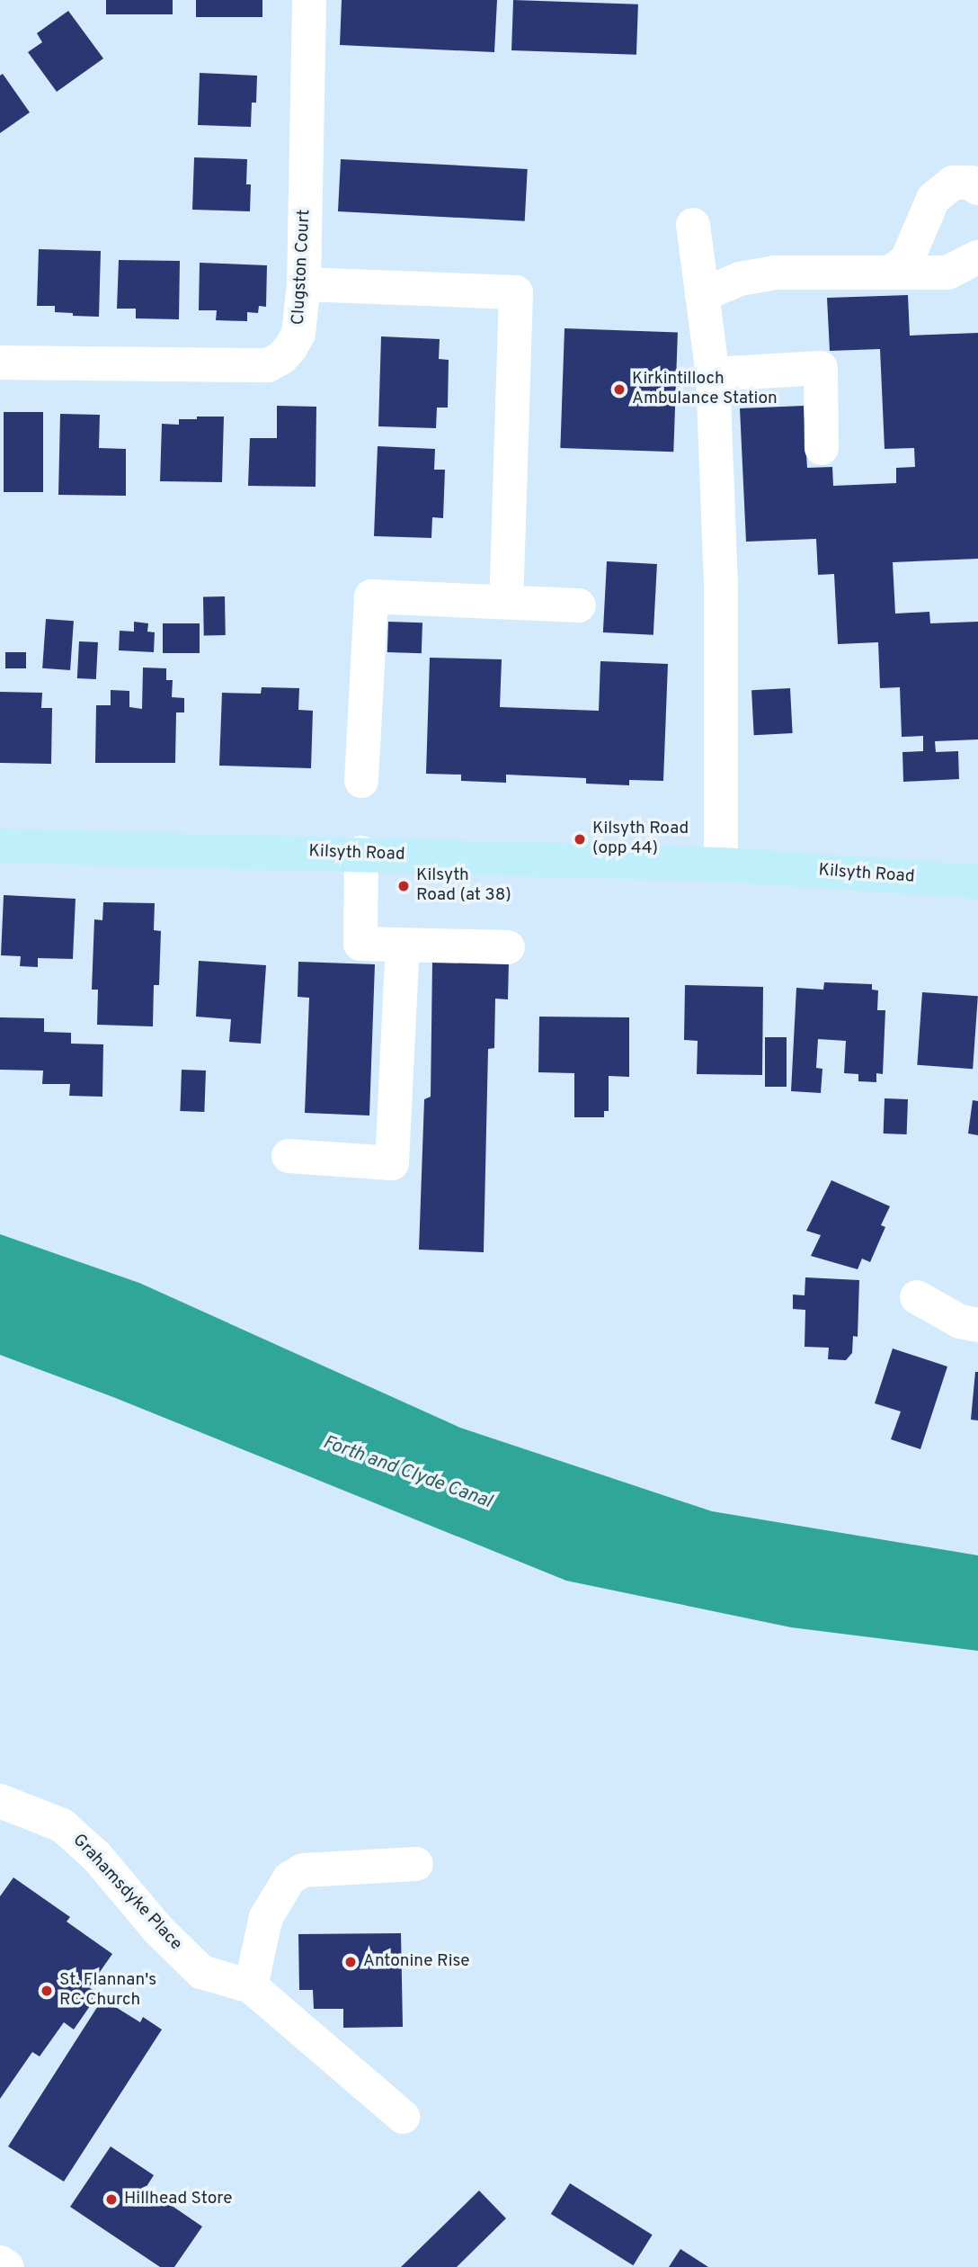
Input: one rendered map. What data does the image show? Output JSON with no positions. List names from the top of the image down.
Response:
{
  "streets": {
    "main road": ["Kilsyth Road"],
    "street": ["Clugston Court", "Grahamsdyke Place"]
  },
  "water": ["Forth and Clyde Canal"],
  "places": [
    "Kirkintilloch Ambulance Station",
    "Kilsyth Road (opp 44)",
    "Kilsyth Road (at 38)",
    "Antonine Rise",
    "St. Flannan's RC Church",
    "Hillhead Store"
  ]
}
